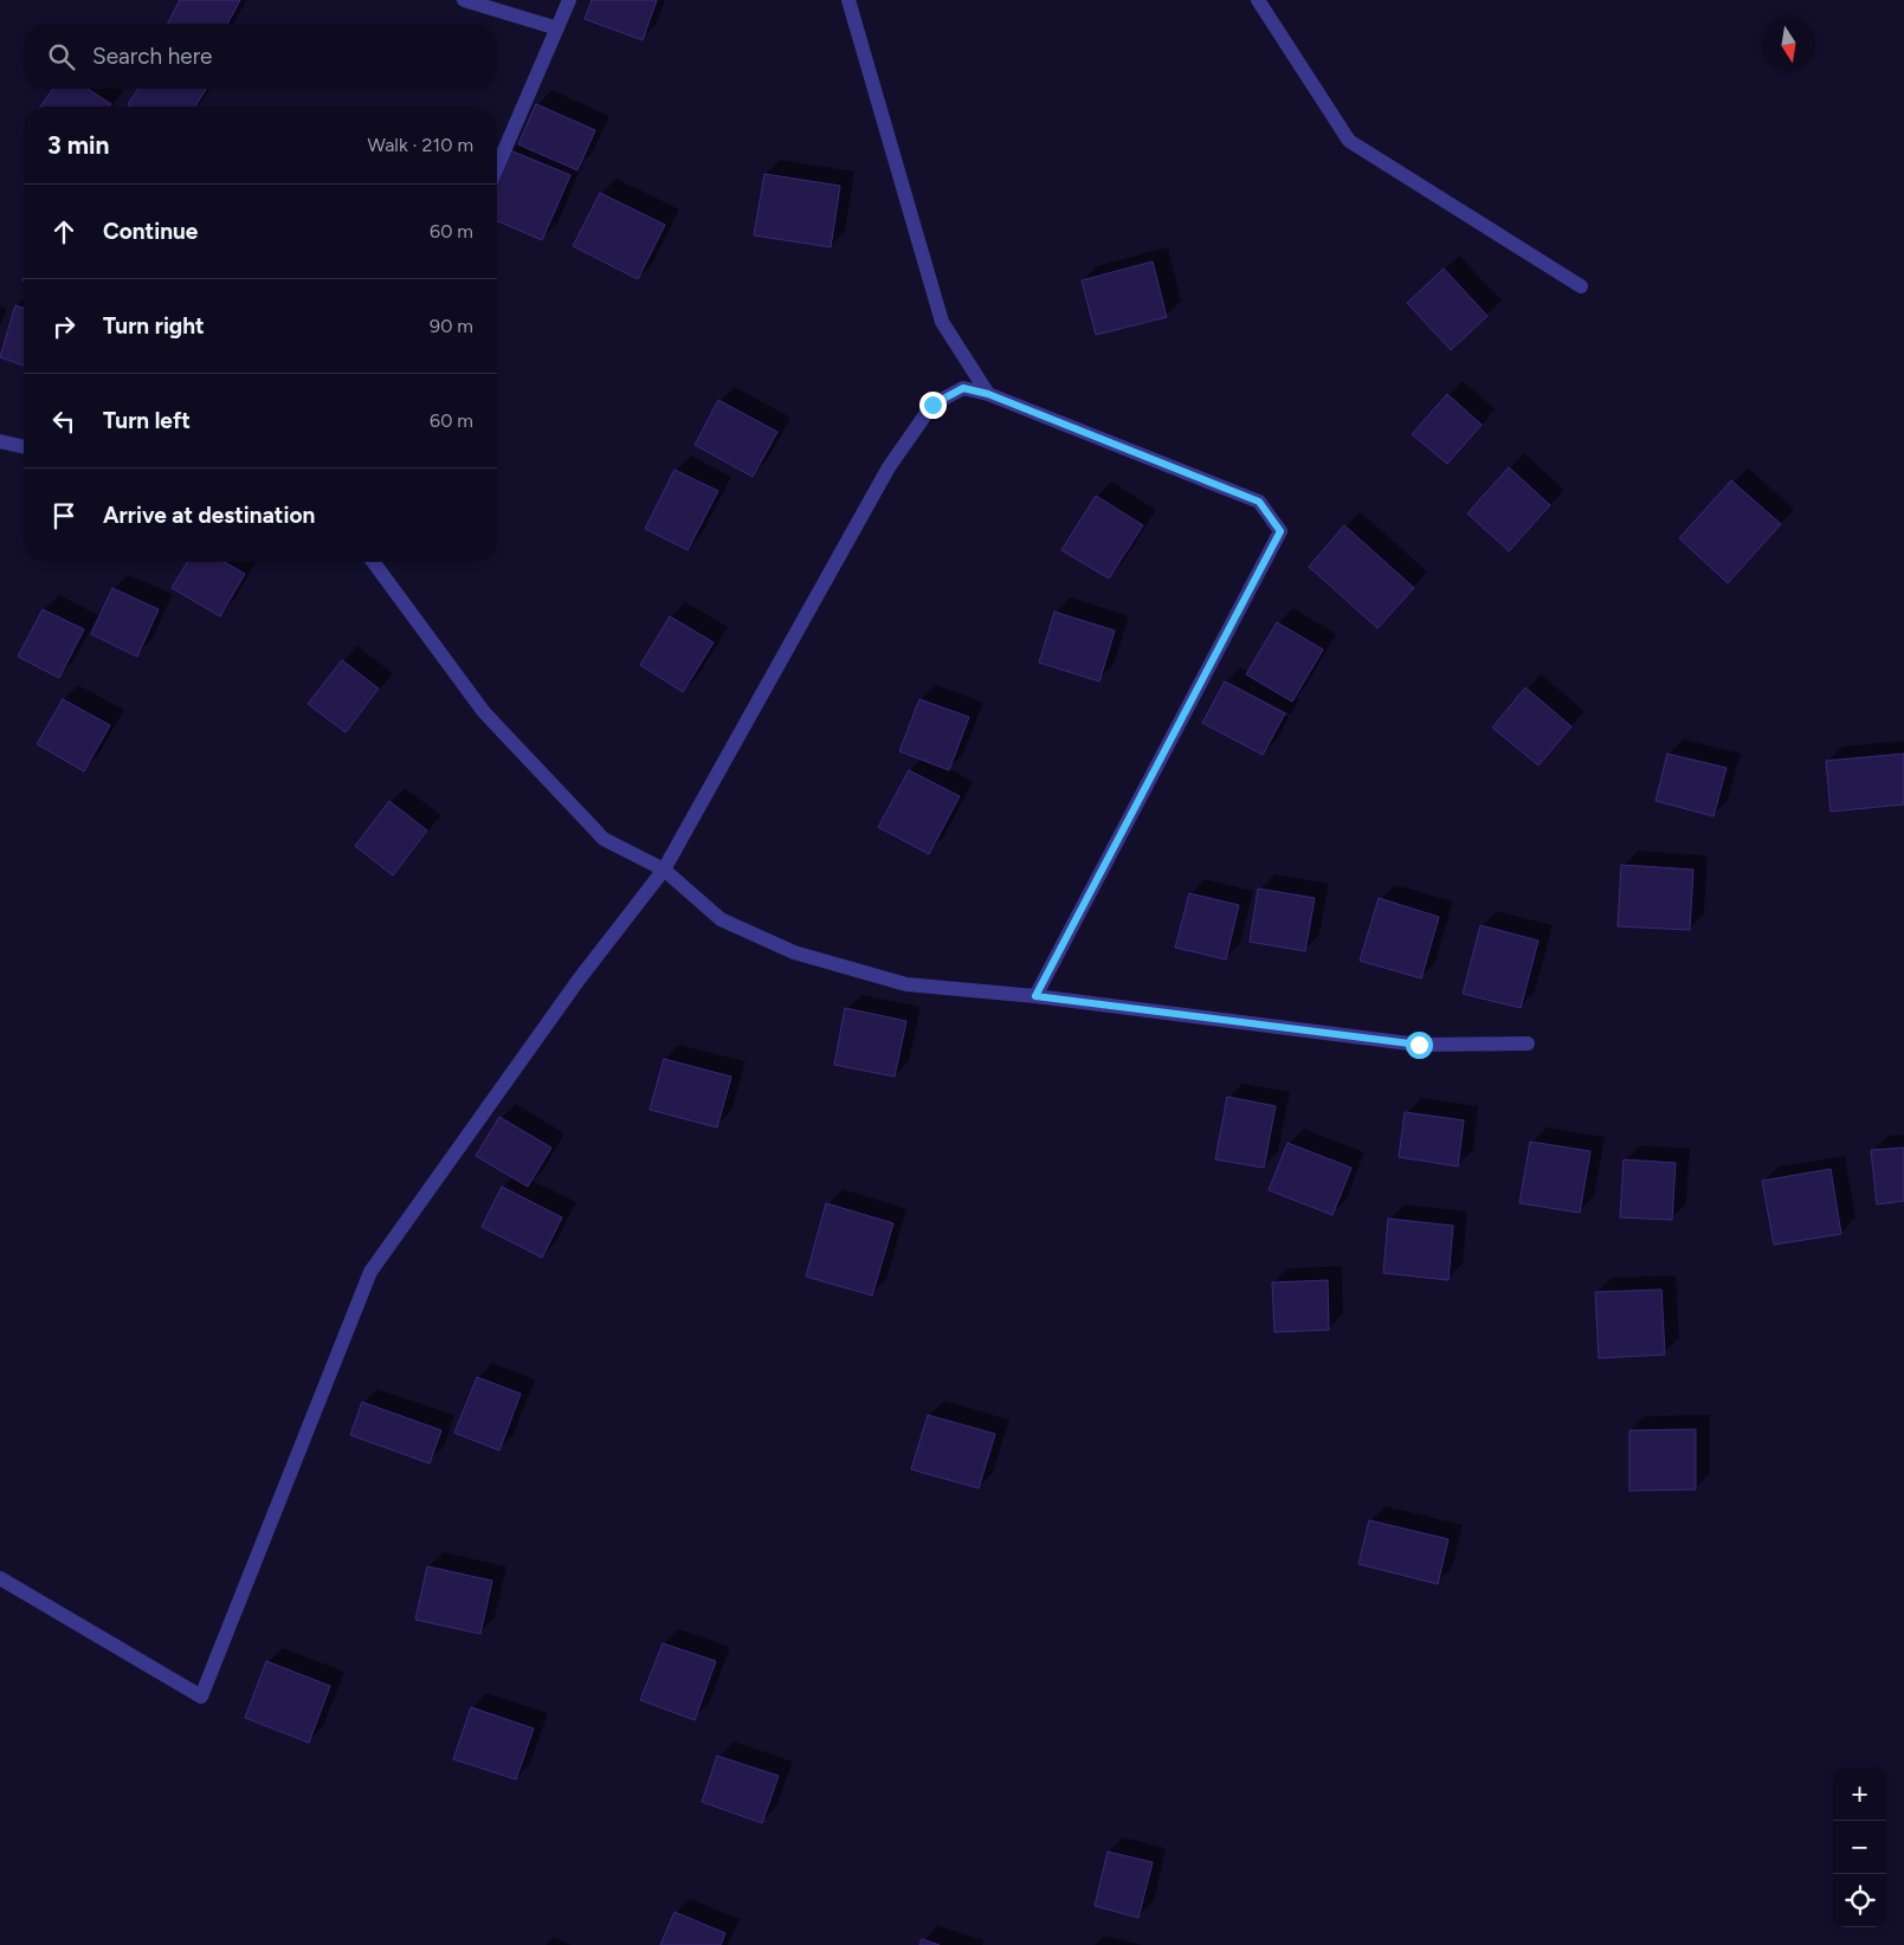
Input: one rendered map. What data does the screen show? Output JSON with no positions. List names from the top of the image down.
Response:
{
  "north": "bottom",
  "page": {
    "search": "Search here",
    "heading": ["3 min", "Walk · 210 m"],
    "list": [
      ["Continue", "60 m"],
      ["Turn right", "90 m"],
      ["Turn left", "60 m"],
      "Arrive at destination"
    ],
    "map_buttons": ["+", "−"]
  }
}
